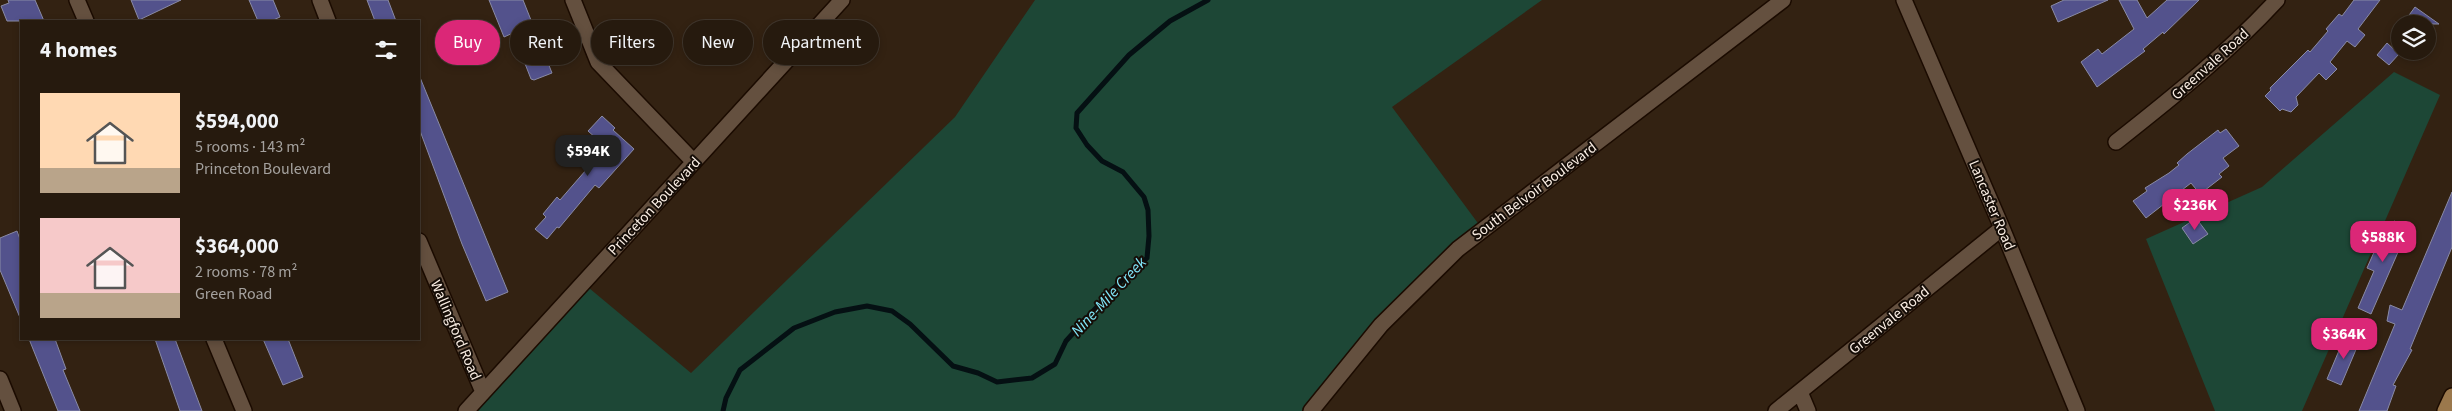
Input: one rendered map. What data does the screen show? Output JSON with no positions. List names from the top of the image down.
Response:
{
  "streets": {
    "street": [
      "Greenvale Road",
      "South Belvoir Boulevard",
      "Lancaster Road",
      "Princeton Boulevard",
      "Wallingford Road"
    ]
  },
  "crossings": [
    ["Greenvale Road", "Lancaster Road"],
    ["Princeton Boulevard", "Wallingford Road"]
  ],
  "water": ["Nine-Mile Creek"],
  "page": {
    "chip": [
      "Buy",
      "Rent",
      "Filters",
      "New",
      "Apartment"
    ],
    "heading": "4 homes",
    "list": [
      {
        "name": "$594,000",
        "note": "5 rooms · 143 m² · Princeton Boulevard"
      },
      {
        "name": "$364,000",
        "note": "2 rooms · 78 m² · Green Road"
      }
    ],
    "price": [
      "$594K",
      "$236K",
      "$588K",
      "$364K"
    ]
  }
}
